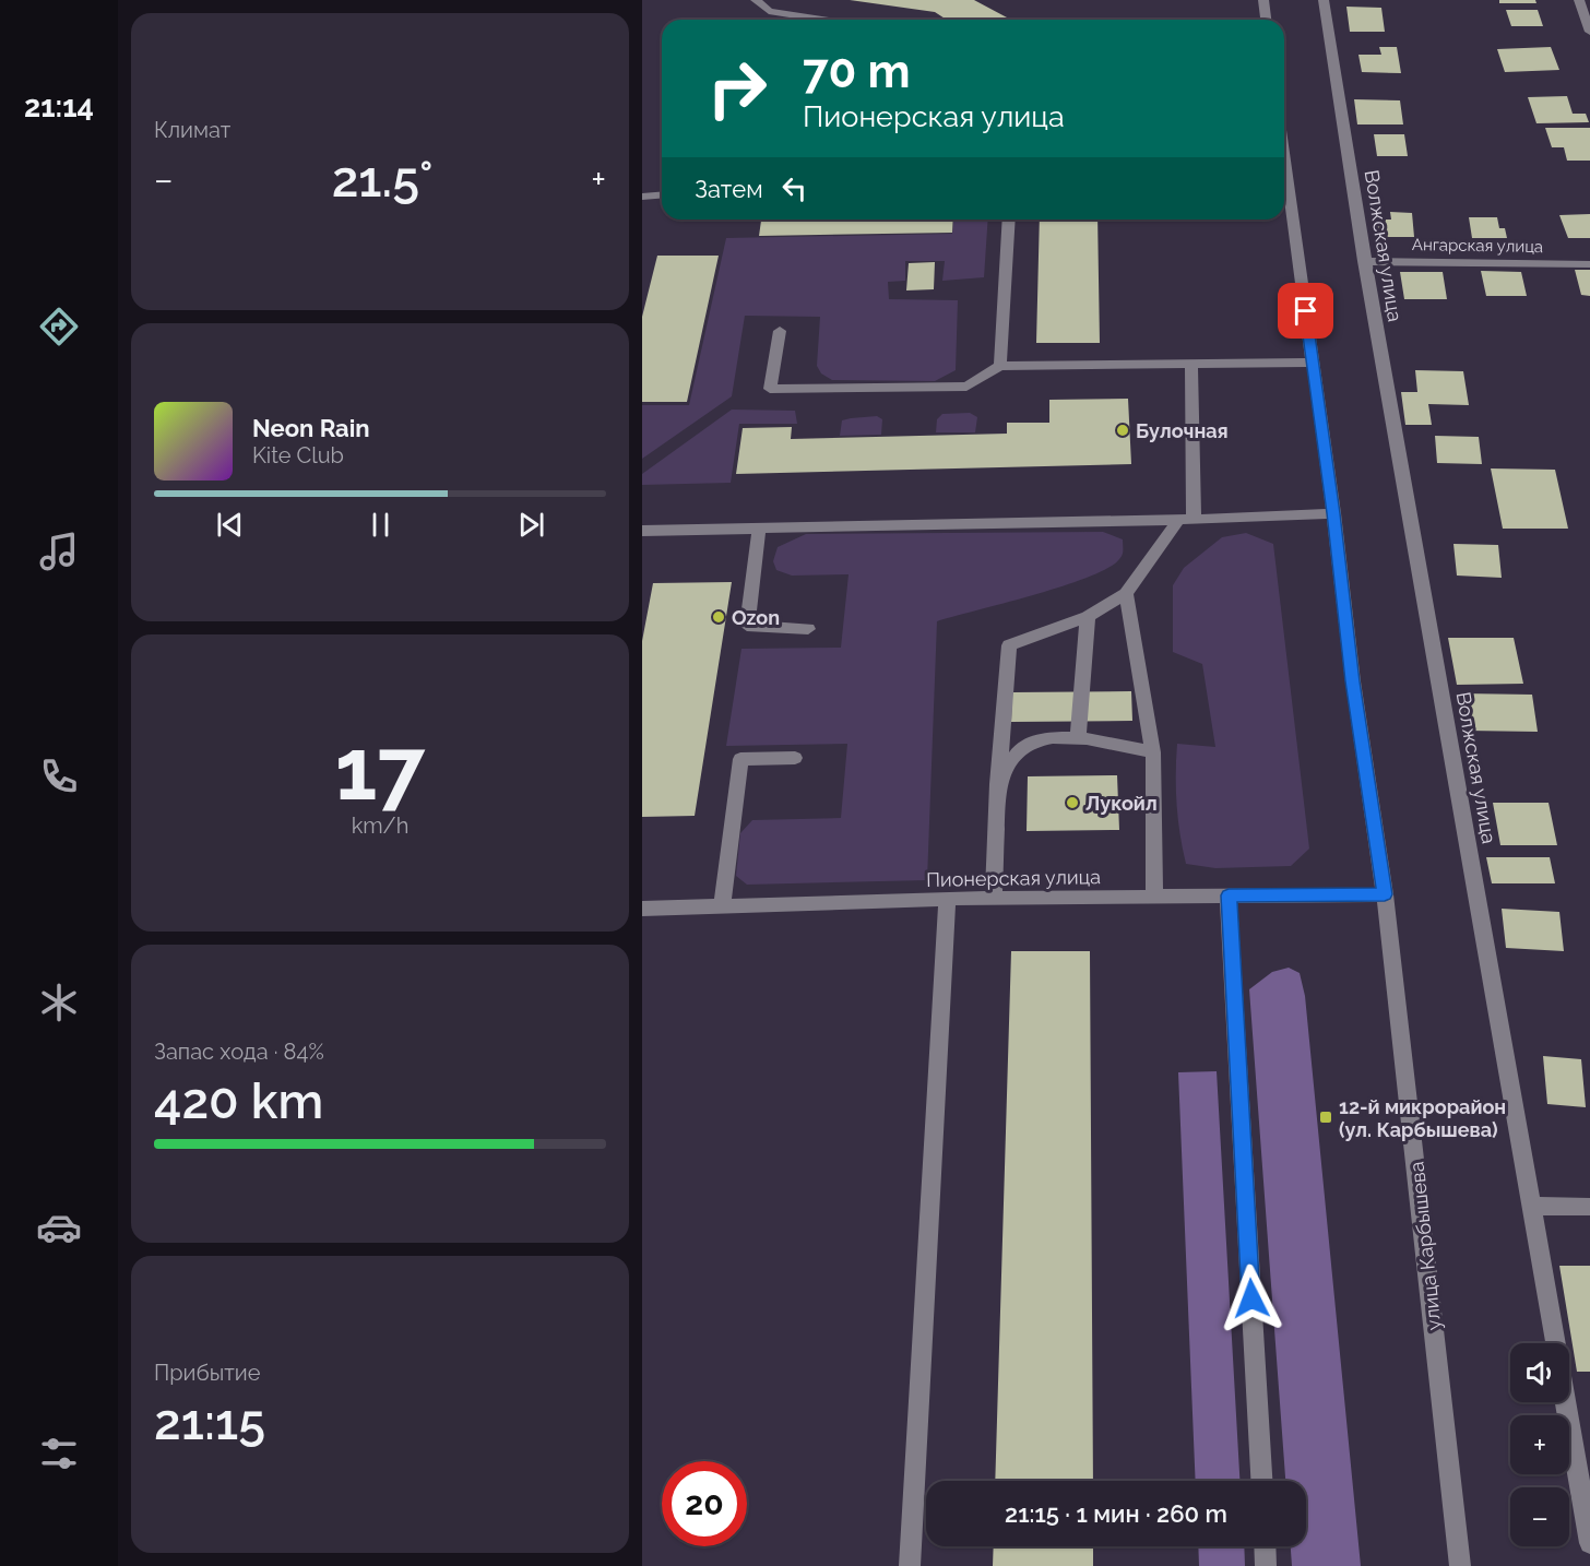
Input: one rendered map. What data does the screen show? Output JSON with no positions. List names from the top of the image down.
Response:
{
  "streets": {
    "street": [
      "Волжская улица",
      "Ангарская улица",
      "Пионерская улица",
      "улица Карбышева"
    ]
  },
  "crossings": [
    ["Волжская улица", "Ангарская улица"],
    ["Пионерская улица", "улица Карбышева"]
  ],
  "places": {
    "other": ["Булочная", "Ozon", "Лукойл"],
    "transit": ["12-й микрорайон (ул. Карбышева)"]
  },
  "page": {
    "tabs": "21:14",
    "tile": [
      "Климат",
      ["17", "km/h"],
      ["Запас хода · 84%", "420 km"],
      ["Прибытие", "21:15"]
    ],
    "turn": ["70 m", "Пионерская улица"],
    "heat": ["−", "21.5°", "+"],
    "then": "Затем",
    "song": ["Neon Rain", "Kite Club"],
    "map_buttons": ["+", "−"],
    "limit": "20",
    "trip": "21:15 · 1 мин · 260 m"
  }
}
